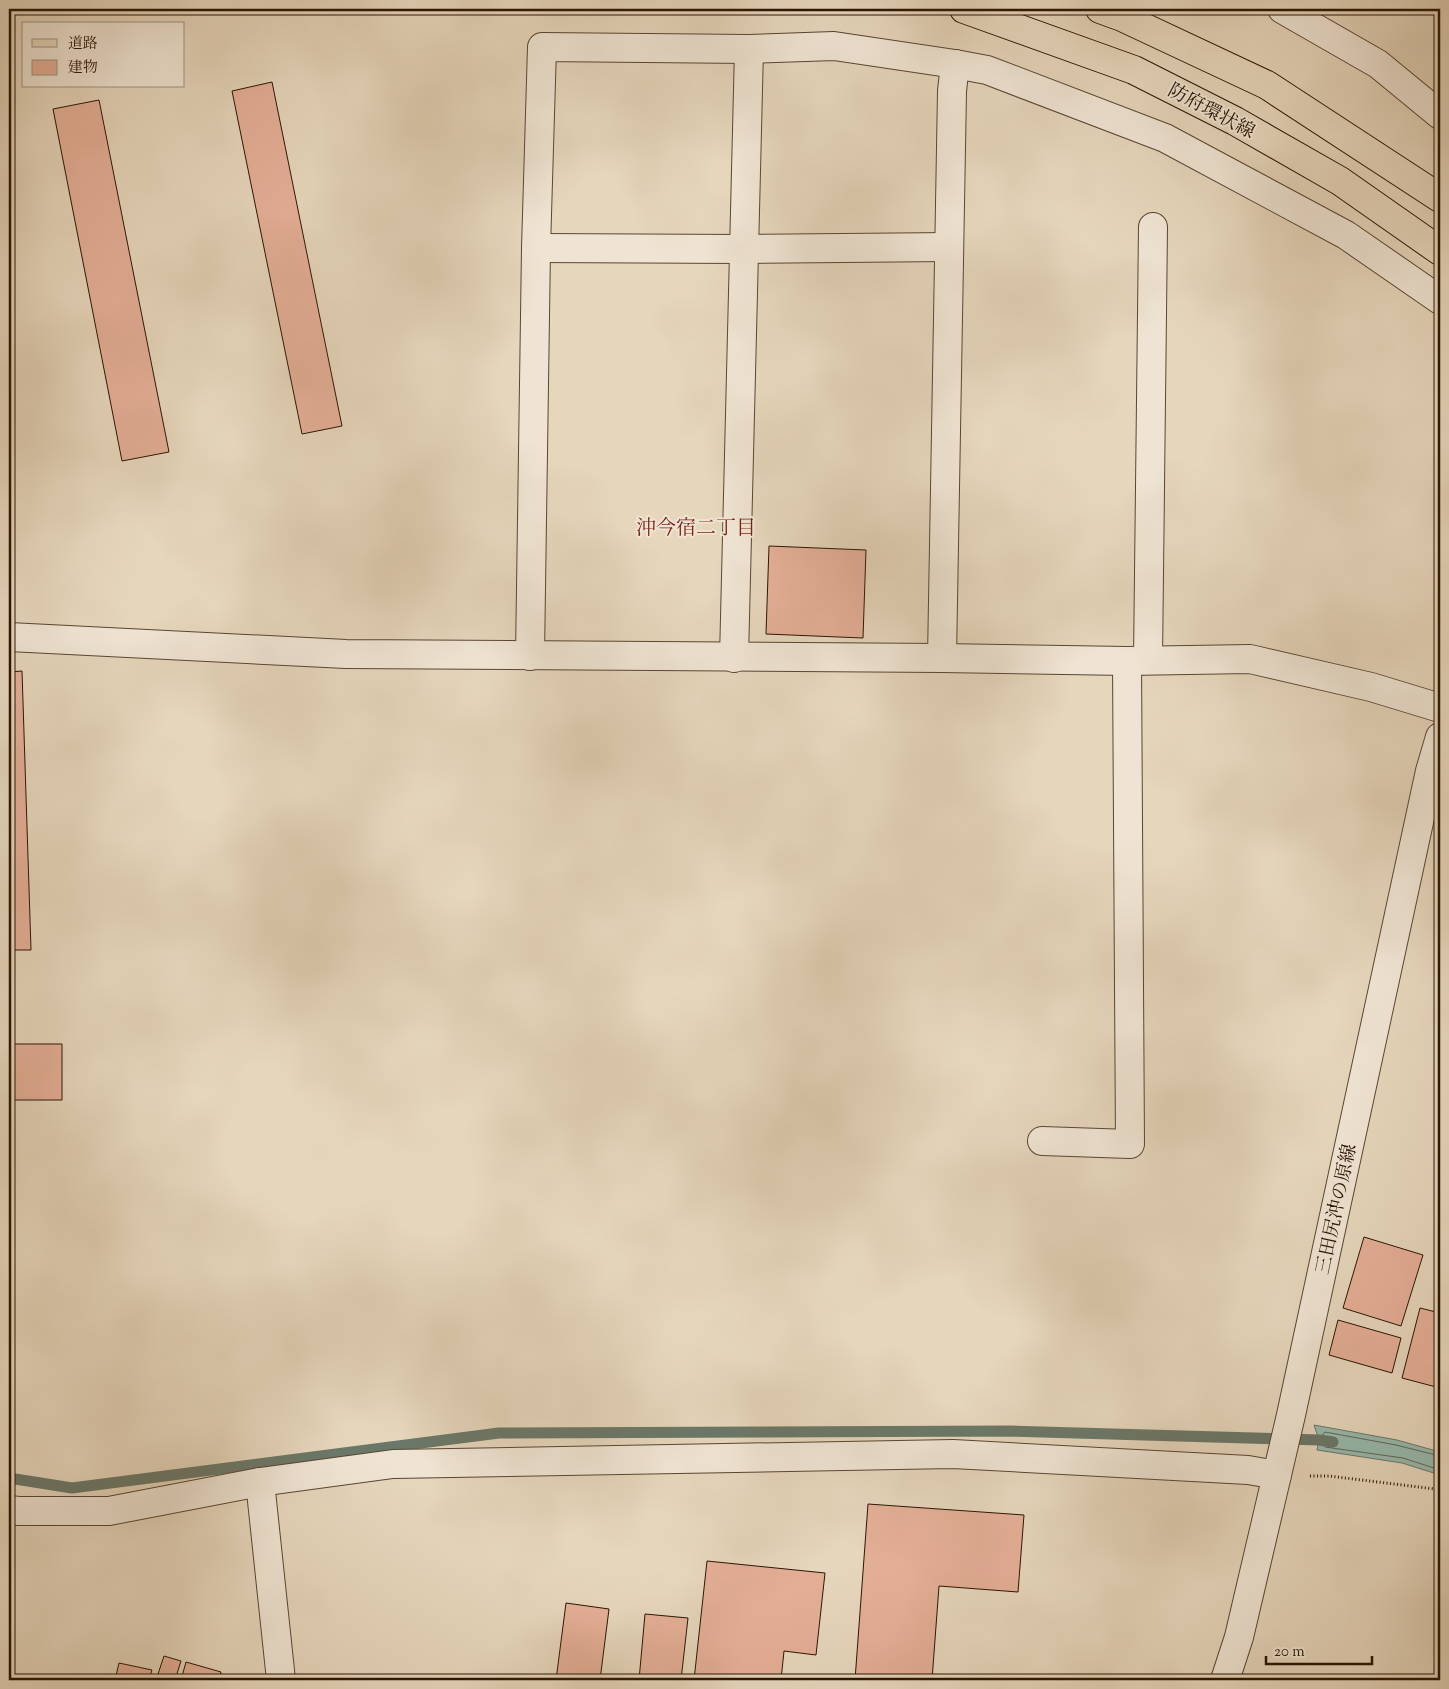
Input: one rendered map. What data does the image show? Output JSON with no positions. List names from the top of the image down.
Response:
{
  "streets": {
    "main road": ["防府環状線"],
    "street": ["三田尻沖の原線"]
  },
  "districts": ["沖今宿二丁目"],
  "legend": ["道路", "建物"],
  "scale_bar": "20 m"
}
